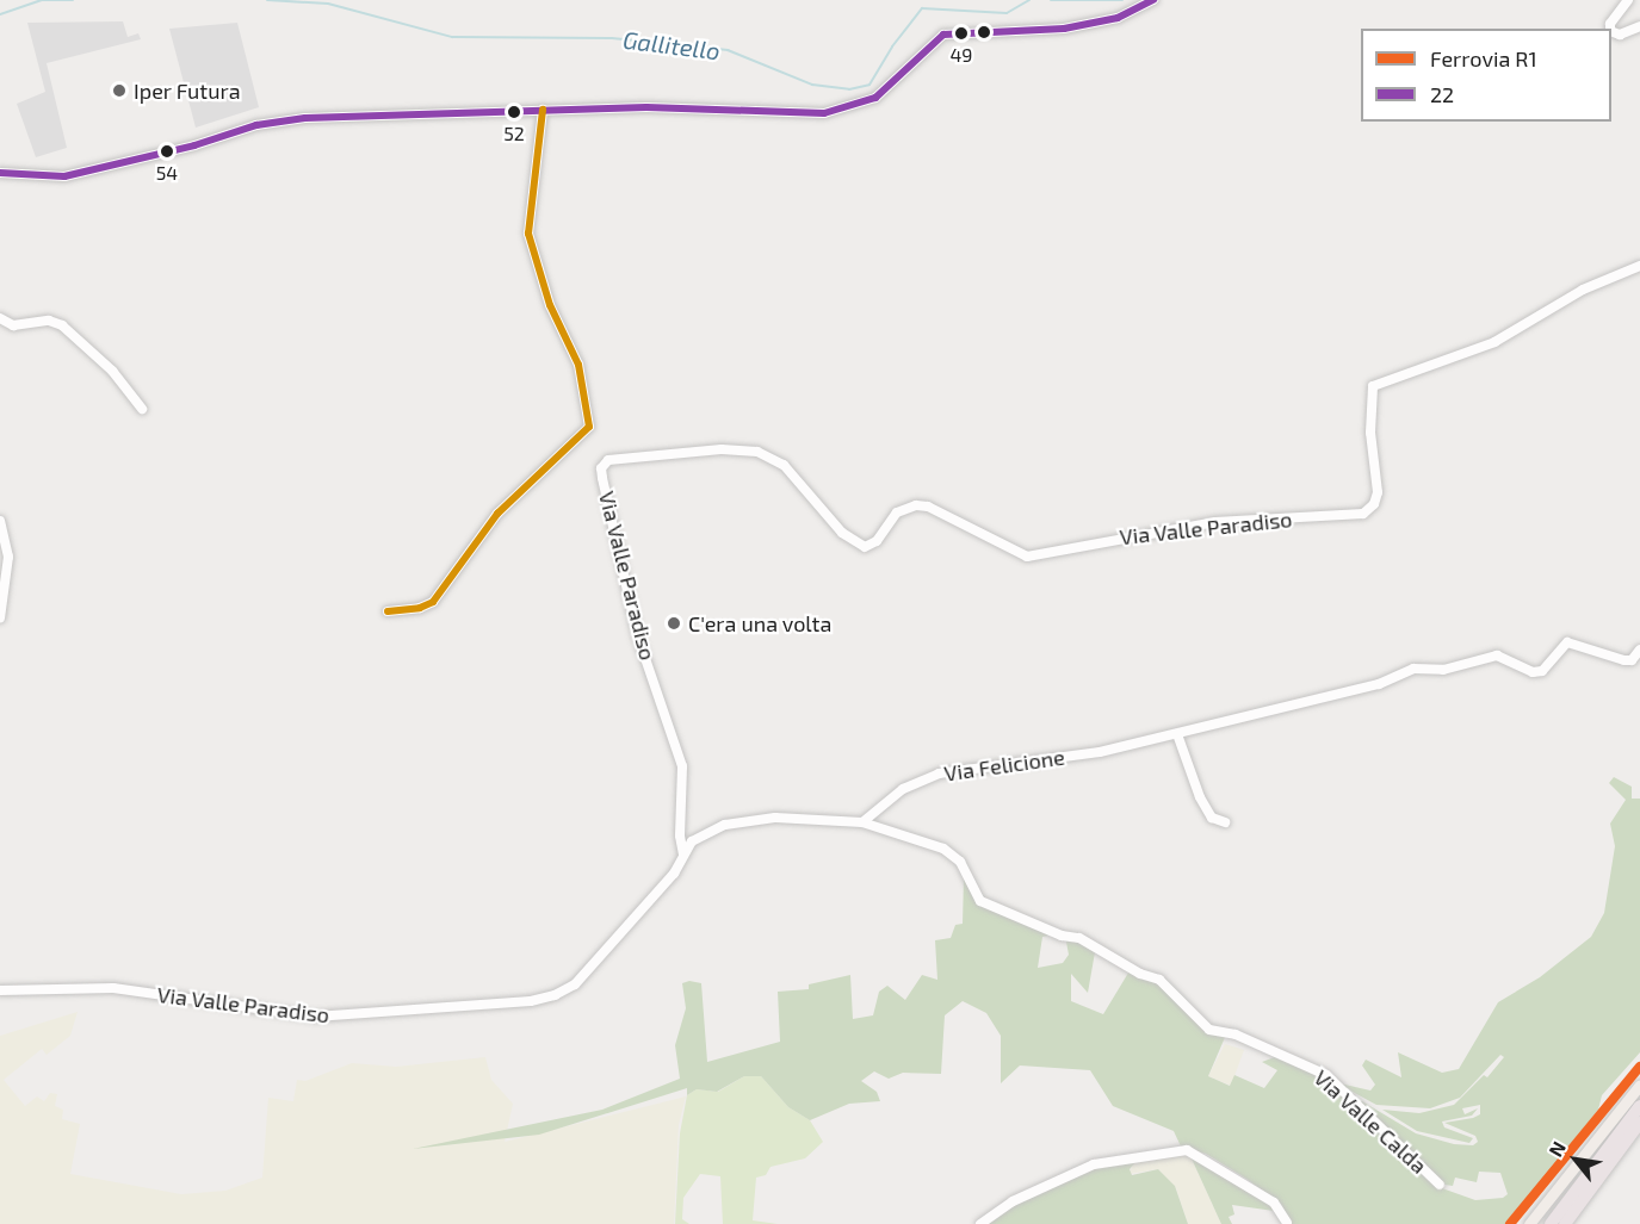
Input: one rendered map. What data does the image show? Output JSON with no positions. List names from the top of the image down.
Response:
{
  "streets": {
    "street": ["Via Valle Paradiso", "Via Felicione", "Via Valle Calda"]
  },
  "crossings": [
    ["Via Felicione", "Via Valle Calda"]
  ],
  "water": ["Gallitello"],
  "places": [
    "49",
    "Iper Futura",
    "52",
    "54",
    "C'era una volta"
  ],
  "lines": ["transit line 22", "rail line R1"],
  "legend": ["Ferrovia R1", "22"],
  "north": "top left"
}
